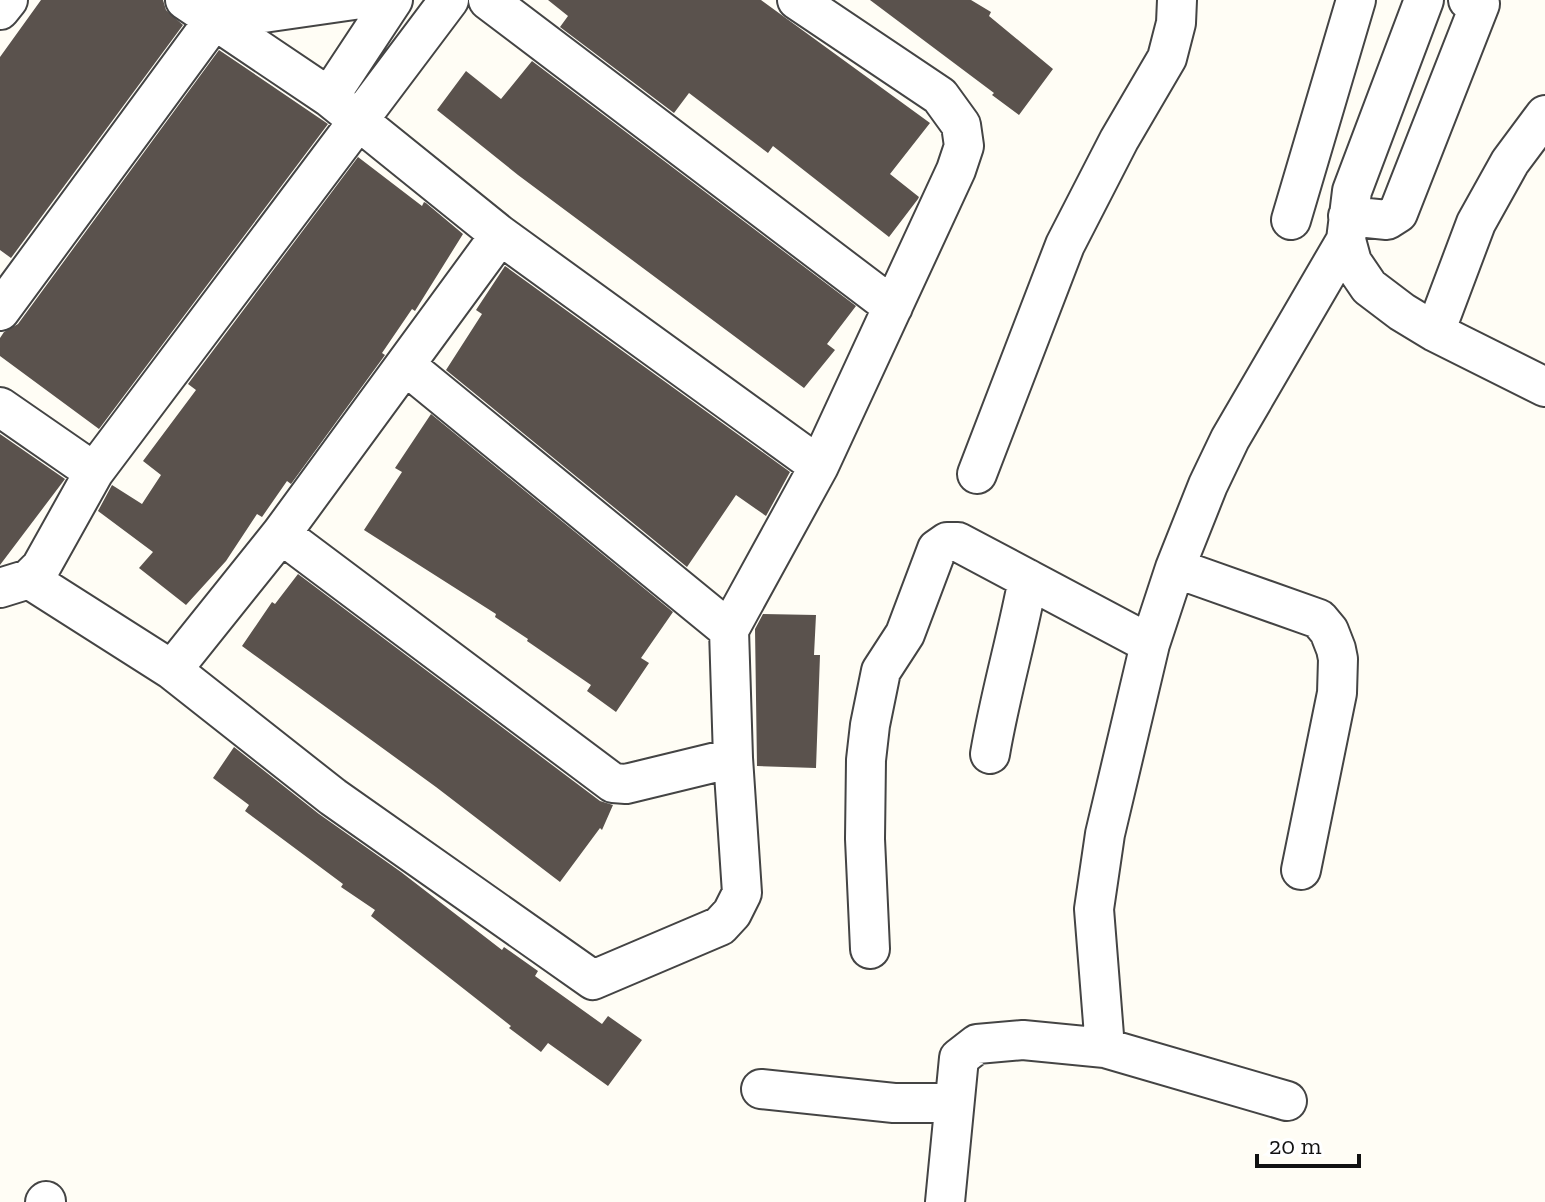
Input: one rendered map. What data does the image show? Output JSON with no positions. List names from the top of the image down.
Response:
{
  "scale_bar": "20 m"
}
